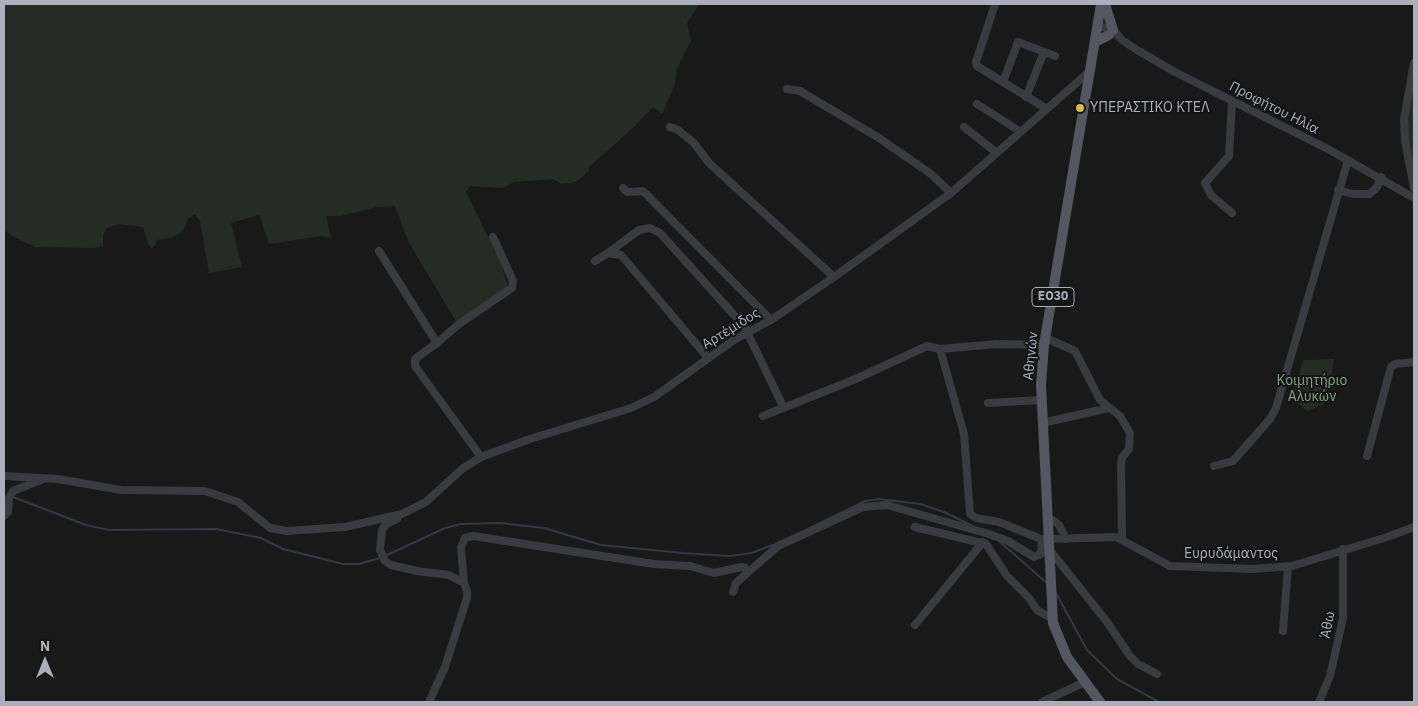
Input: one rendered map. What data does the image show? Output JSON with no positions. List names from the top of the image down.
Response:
{
  "streets": {
    "main road": ["ΕΟ30", "Αθηνών"],
    "street": [
      "Προφήτου Ηλία",
      "Αρτέμιδος",
      "Ευρυδάμαντος",
      "Άθω"
    ]
  },
  "crossings": [
    ["Αρτέμιδος", "Αθηνών"],
    ["Ευρυδάμαντος", "Άθω"]
  ],
  "parks": ["Κοιμητήριο Αλυκών"],
  "places": ["ΥΠΕΡΑΣΤΙΚΟ ΚΤΕΛ"],
  "north": "top"
}
